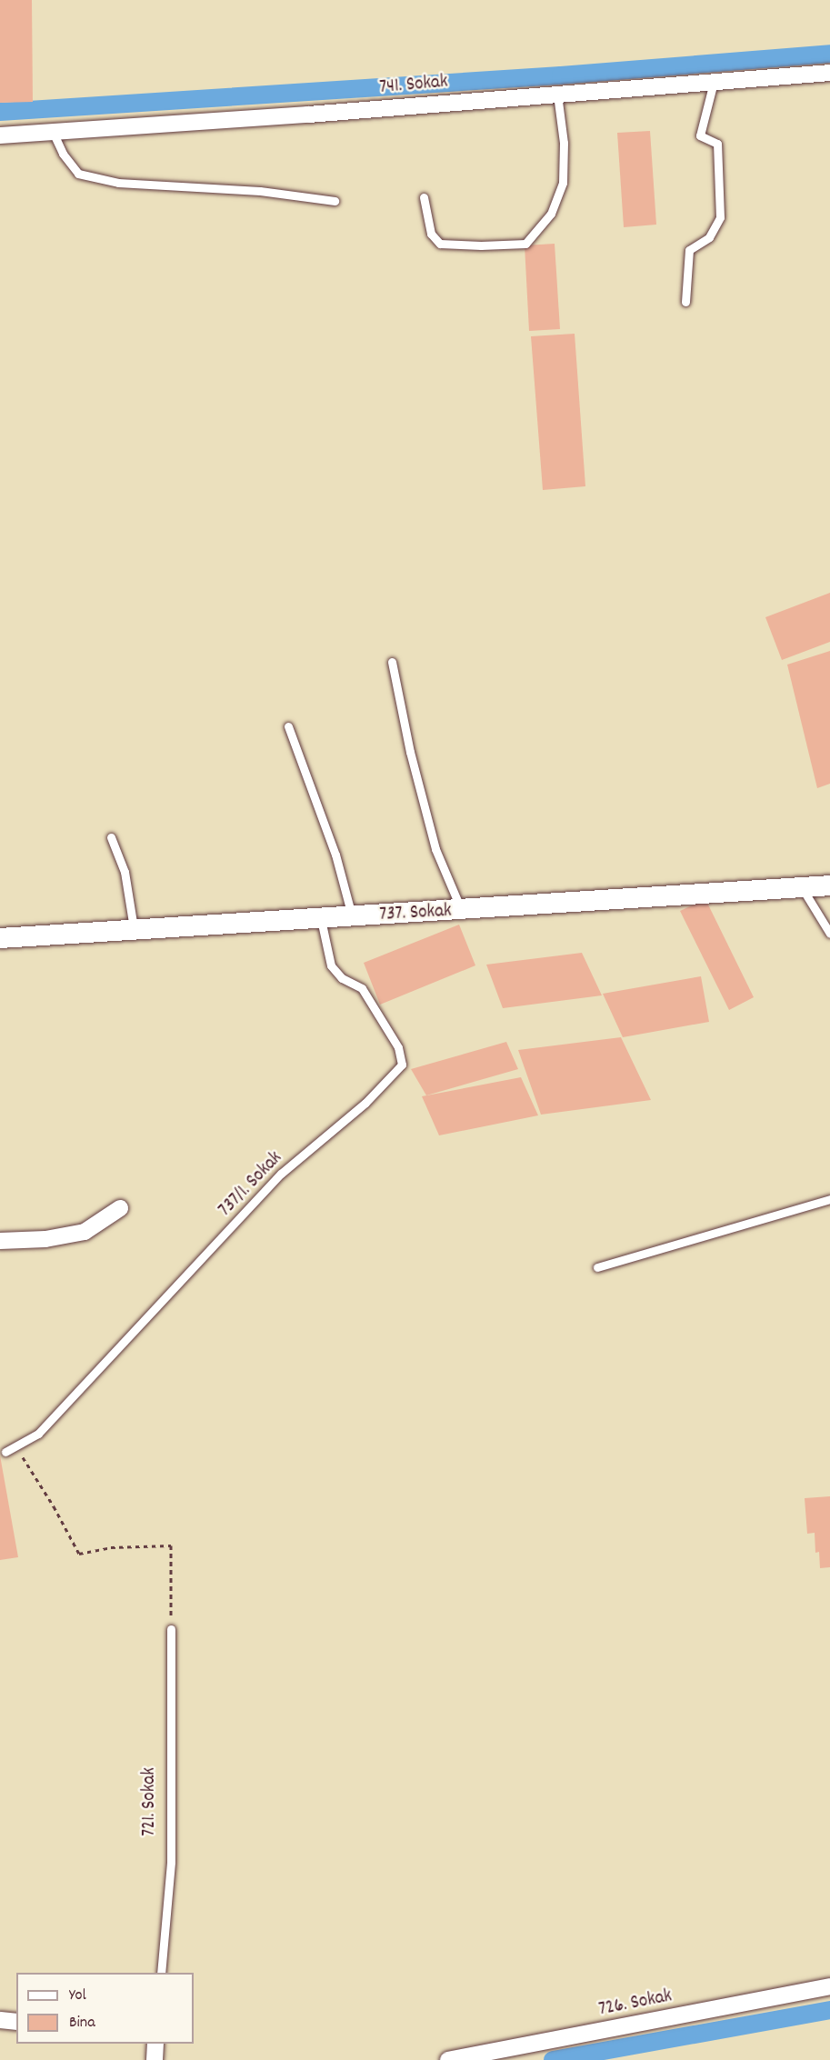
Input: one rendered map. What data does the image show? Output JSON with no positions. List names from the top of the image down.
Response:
{
  "streets": {
    "street": ["741. Sokak", "737. Sokak", "726. Sokak"],
    "lane": ["737/1. Sokak", "721. Sokak"]
  },
  "crossings": [
    ["737. Sokak", "737/1. Sokak"]
  ],
  "legend": ["Yol", "Bina"]
}
